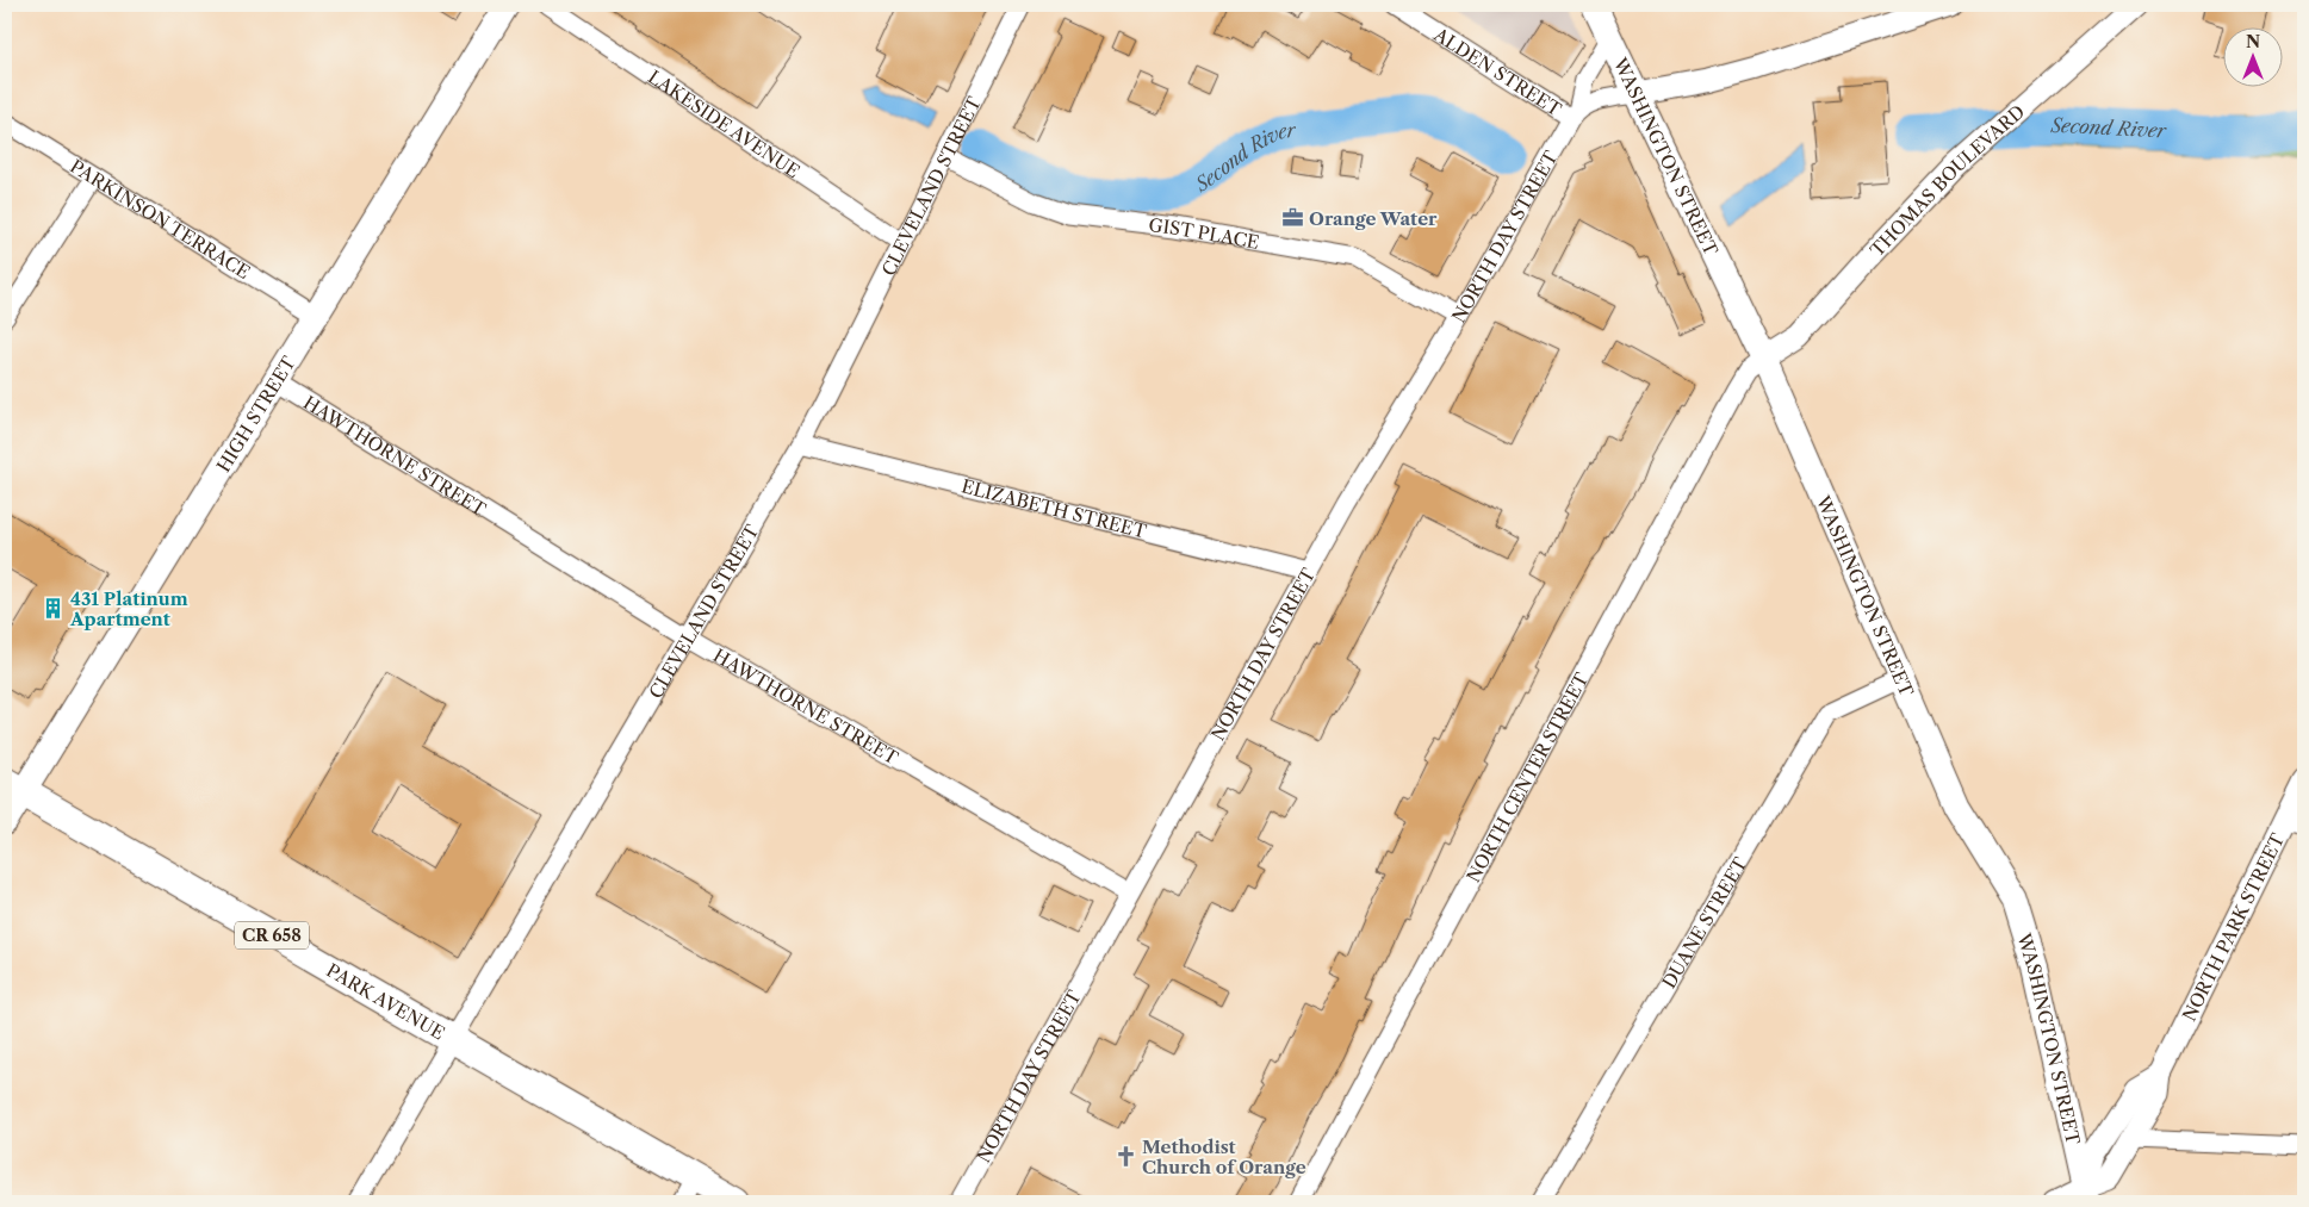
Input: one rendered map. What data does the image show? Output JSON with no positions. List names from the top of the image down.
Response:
{
  "streets": {
    "main road": [
      "WASHINGTON STREET",
      "HIGH STREET",
      "CR 658",
      "PARK AVENUE"
    ],
    "street": [
      "ALDEN STREET",
      "LAKESIDE AVENUE",
      "THOMAS BOULEVARD",
      "CLEVELAND STREET",
      "PARKINSON TERRACE",
      "GIST PLACE",
      "NORTH DAY STREET",
      "HAWTHORNE STREET",
      "ELIZABETH STREET",
      "NORTH CENTER STREET",
      "DUANE STREET",
      "NORTH PARK STREET"
    ]
  },
  "crossings": [
    ["ALDEN STREET", "NORTH DAY STREET"],
    ["LAKESIDE AVENUE", "CLEVELAND STREET"],
    ["WASHINGTON STREET", "THOMAS BOULEVARD"],
    ["WASHINGTON STREET", "NORTH DAY STREET"],
    ["WASHINGTON STREET", "NORTH CENTER STREET"],
    ["WASHINGTON STREET", "DUANE STREET"],
    ["WASHINGTON STREET", "NORTH PARK STREET"],
    ["THOMAS BOULEVARD", "NORTH CENTER STREET"],
    ["CLEVELAND STREET", "GIST PLACE"],
    ["CLEVELAND STREET", "HAWTHORNE STREET"],
    ["CLEVELAND STREET", "ELIZABETH STREET"],
    ["CLEVELAND STREET", "PARK AVENUE"],
    ["PARKINSON TERRACE", "HIGH STREET"],
    ["GIST PLACE", "NORTH DAY STREET"],
    ["NORTH DAY STREET", "HAWTHORNE STREET"],
    ["NORTH DAY STREET", "ELIZABETH STREET"],
    ["HIGH STREET", "HAWTHORNE STREET"],
    ["HIGH STREET", "PARK AVENUE"]
  ],
  "water": ["Second River"],
  "places": {
    "office": ["Orange Water"],
    "building": ["431 Platinum Apartment"],
    "church": ["Methodist Church of Orange"]
  },
  "north": "top"
}
